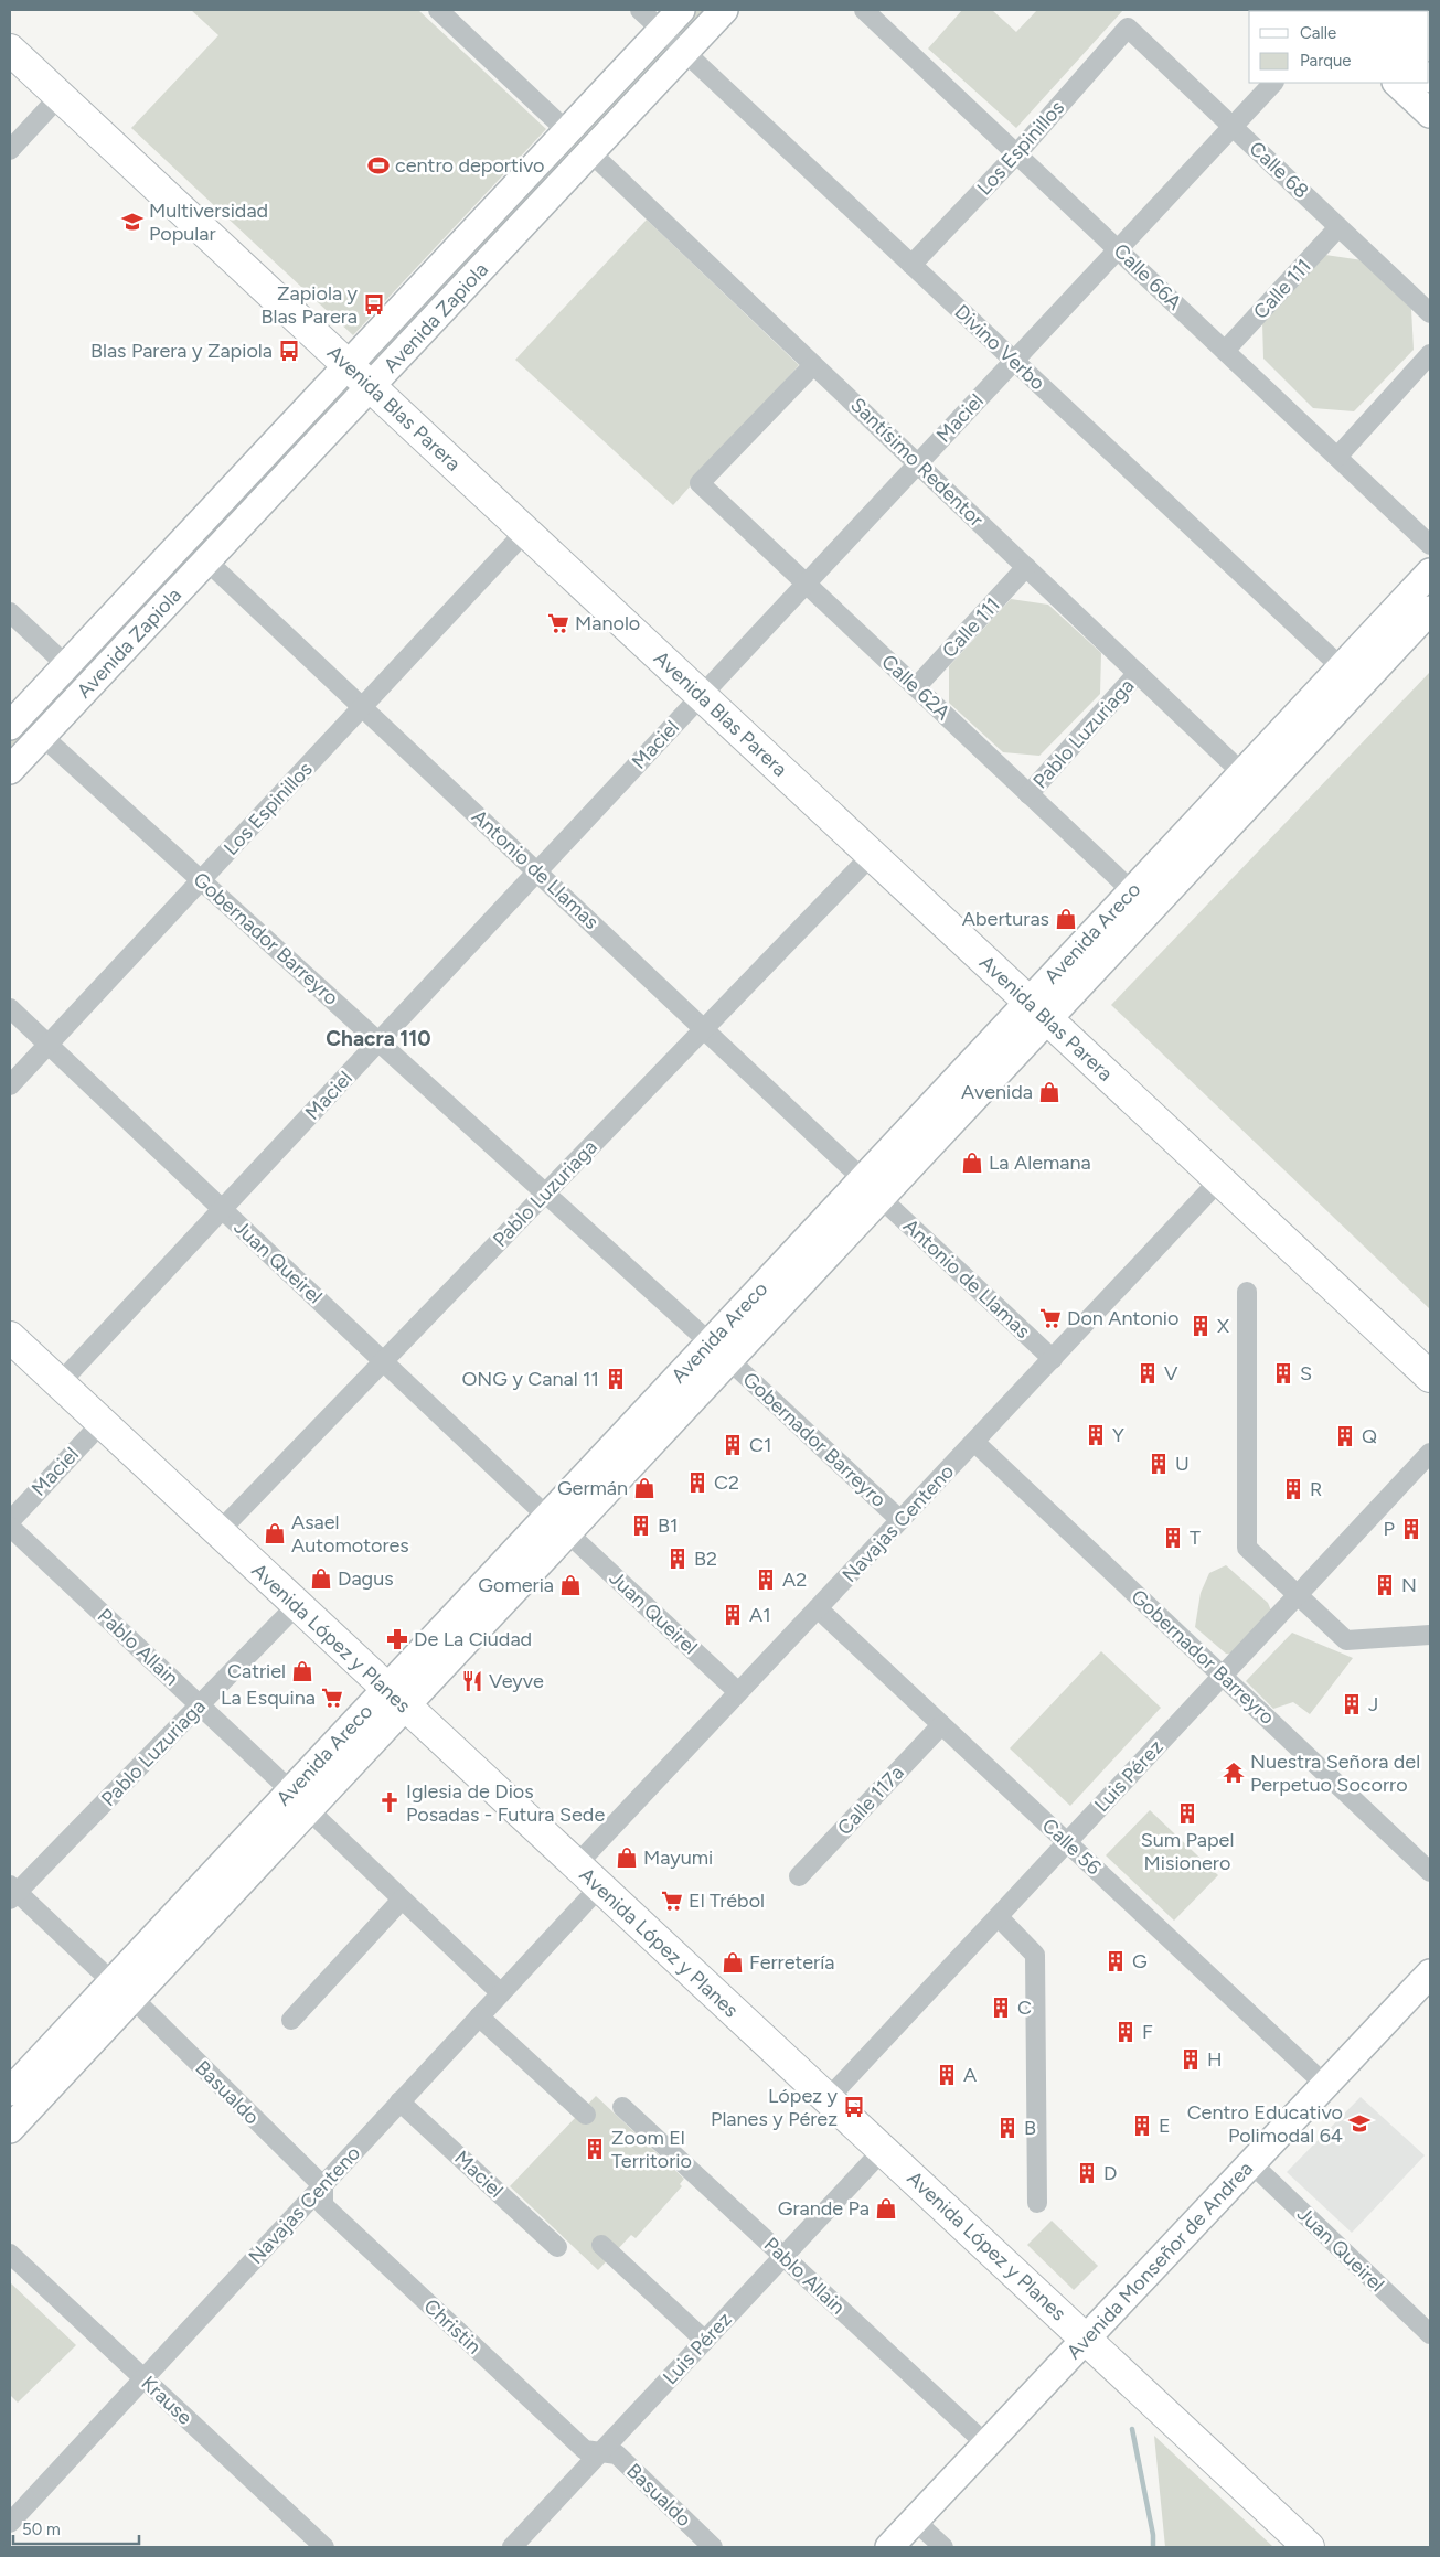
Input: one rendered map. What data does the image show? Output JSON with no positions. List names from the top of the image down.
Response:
{
  "streets": {
    "main road": [
      "Avenida Zapiola",
      "Avenida Blas Parera",
      "Avenida Areco",
      "Avenida López y Planes",
      "Avenida Monseñor de Andrea"
    ],
    "street": [
      "Los Espinillos",
      "Calle 68",
      "Calle 66A",
      "Calle 111",
      "Divino Verbo",
      "Maciel",
      "Santísimo Redentor",
      "Calle 62A",
      "Pablo Luzuriaga",
      "Antonio de Llamas",
      "Gobernador Barreyro",
      "Juan Queirel",
      "Navajas Centeno",
      "Pablo Allain",
      "Luis Pérez",
      "Calle 117a",
      "Calle 56",
      "Basualdo",
      "Christin",
      "Krause"
    ]
  },
  "crossings": [
    ["Los Espinillos", "Calle 68"],
    ["Los Espinillos", "Calle 66A"],
    ["Los Espinillos", "Divino Verbo"],
    ["Los Espinillos", "Avenida Blas Parera"],
    ["Los Espinillos", "Antonio de Llamas"],
    ["Los Espinillos", "Gobernador Barreyro"],
    ["Los Espinillos", "Juan Queirel"],
    ["Calle 68", "Calle 111"],
    ["Calle 68", "Maciel"],
    ["Calle 66A", "Calle 111"],
    ["Calle 66A", "Maciel"],
    ["Calle 111", "Santísimo Redentor"],
    ["Calle 111", "Calle 62A"],
    ["Avenida Zapiola", "Divino Verbo"],
    ["Avenida Zapiola", "Avenida Blas Parera"],
    ["Avenida Zapiola", "Santísimo Redentor"],
    ["Avenida Zapiola", "Antonio de Llamas"],
    ["Avenida Zapiola", "Gobernador Barreyro"],
    ["Divino Verbo", "Maciel"],
    ["Divino Verbo", "Avenida Areco"],
    ["Avenida Blas Parera", "Maciel"],
    ["Avenida Blas Parera", "Pablo Luzuriaga"],
    ["Avenida Blas Parera", "Avenida Areco"],
    ["Avenida Blas Parera", "Navajas Centeno"],
    ["Maciel", "Santísimo Redentor"],
    ["Maciel", "Calle 62A"],
    ["Maciel", "Antonio de Llamas"],
    ["Maciel", "Gobernador Barreyro"],
    ["Maciel", "Juan Queirel"],
    ["Maciel", "Navajas Centeno"],
    ["Maciel", "Avenida López y Planes"],
    ["Santísimo Redentor", "Calle 62A"],
    ["Santísimo Redentor", "Pablo Luzuriaga"],
    ["Santísimo Redentor", "Avenida Areco"],
    ["Calle 62A", "Pablo Luzuriaga"],
    ["Calle 62A", "Avenida Areco"],
    ["Pablo Luzuriaga", "Antonio de Llamas"],
    ["Pablo Luzuriaga", "Gobernador Barreyro"],
    ["Pablo Luzuriaga", "Juan Queirel"],
    ["Pablo Luzuriaga", "Avenida López y Planes"],
    ["Pablo Luzuriaga", "Pablo Allain"],
    ["Pablo Luzuriaga", "Basualdo"],
    ["Antonio de Llamas", "Avenida Areco"],
    ["Antonio de Llamas", "Navajas Centeno"],
    ["Avenida Areco", "Gobernador Barreyro"],
    ["Avenida Areco", "Juan Queirel"],
    ["Avenida Areco", "Avenida López y Planes"],
    ["Avenida Areco", "Pablo Allain"],
    ["Avenida Areco", "Basualdo"],
    ["Gobernador Barreyro", "Navajas Centeno"],
    ["Gobernador Barreyro", "Luis Pérez"],
    ["Juan Queirel", "Navajas Centeno"],
    ["Juan Queirel", "Avenida Monseñor de Andrea"],
    ["Navajas Centeno", "Avenida López y Planes"],
    ["Navajas Centeno", "Pablo Allain"],
    ["Navajas Centeno", "Calle 56"],
    ["Navajas Centeno", "Basualdo"],
    ["Navajas Centeno", "Christin"],
    ["Navajas Centeno", "Krause"],
    ["Avenida López y Planes", "Luis Pérez"],
    ["Avenida López y Planes", "Avenida Monseñor de Andrea"],
    ["Pablo Allain", "Luis Pérez"],
    ["Pablo Allain", "Avenida Monseñor de Andrea"],
    ["Luis Pérez", "Calle 56"],
    ["Luis Pérez", "Basualdo"],
    ["Luis Pérez", "Christin"],
    ["Calle 117a", "Calle 56"],
    ["Calle 56", "Avenida Monseñor de Andrea"],
    ["Basualdo", "Christin"]
  ],
  "districts": ["Chacra 110"],
  "places": {
    "sports": ["centro deportivo"],
    "school or university": ["Multiversidad Popular", "Centro Educativo Polimodal 64"],
    "bus stop": ["Zapiola y Blas Parera", "Blas Parera y Zapiola", "López y Planes y Pérez"],
    "supermarket": [
      "Manolo",
      "Don Antonio",
      "La Esquina",
      "El Trébol"
    ],
    "shop": [
      "Aberturas",
      "Avenida",
      "La Alemana",
      "Germán",
      "Asael Automotores",
      "Dagus",
      "Gomeria",
      "Catriel",
      "Mayumi",
      "Ferretería",
      "Grande Pa"
    ],
    "building": [
      "X",
      "V",
      "S",
      "ONG y Canal 11",
      "Y",
      "Q",
      "C1",
      "U",
      "C2",
      "R",
      "B1",
      "P",
      "T",
      "B2",
      "A2",
      "N",
      "A1",
      "J",
      "Sum Papel Misionero",
      "G",
      "C",
      "F",
      "H",
      "A",
      "E",
      "B",
      "Zoom El Territorio",
      "D"
    ],
    "pharmacy": ["De La Ciudad"],
    "restaurant": ["Veyve"],
    "temple": ["Nuestra Señora del Perpetuo Socorro"],
    "church": ["Iglesia de Dios Posadas - Futura Sede"]
  },
  "legend": ["Calle", "Parque"],
  "scale_bar": "50 m"
}
